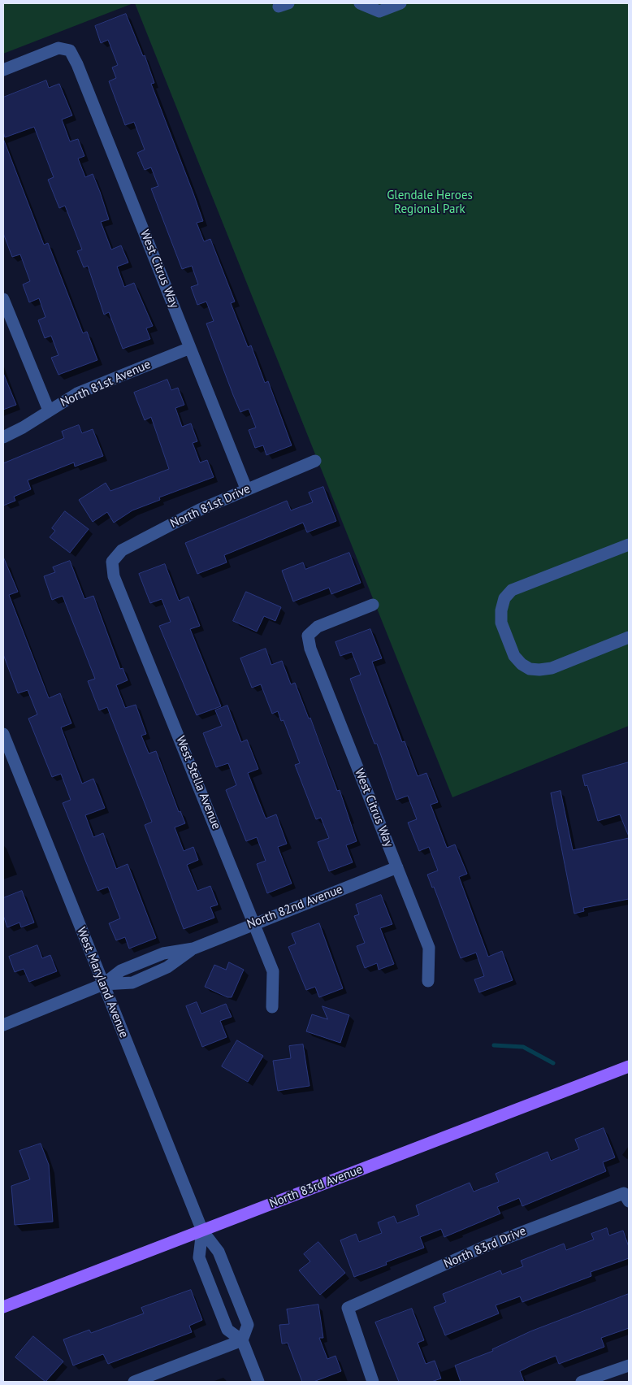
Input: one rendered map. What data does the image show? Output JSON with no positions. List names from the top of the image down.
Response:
{
  "streets": {
    "main road": ["North 83rd Avenue"],
    "street": [
      "West Citrus Way",
      "North 81st Avenue",
      "North 81st Drive",
      "West Stella Avenue",
      "North 82nd Avenue",
      "West Maryland Avenue",
      "North 83rd Drive"
    ]
  },
  "crossings": [
    ["West Citrus Way", "North 81st Avenue"],
    ["West Citrus Way", "North 81st Drive"],
    ["West Citrus Way", "North 82nd Avenue"],
    ["North 81st Drive", "West Stella Avenue"],
    ["West Stella Avenue", "North 82nd Avenue"],
    ["North 82nd Avenue", "West Maryland Avenue"],
    ["West Maryland Avenue", "North 83rd Avenue"]
  ],
  "parks": ["Glendale Heroes Regional Park"]
}
